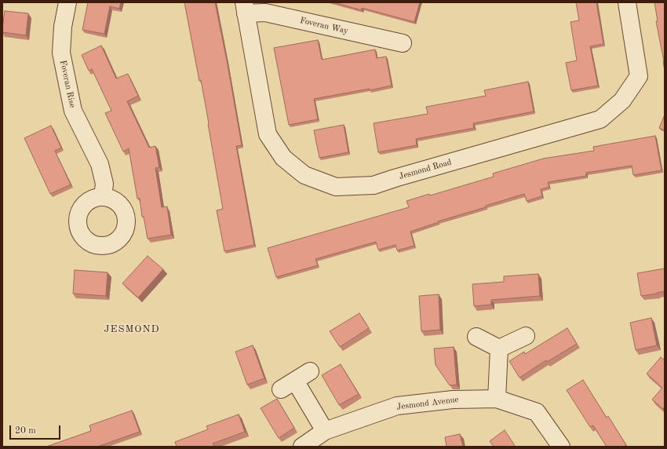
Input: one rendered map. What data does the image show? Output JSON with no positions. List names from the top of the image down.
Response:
{
  "streets": {
    "street": [
      "Foveran Way",
      "Foveran Rise",
      "Jesmond Road",
      "Jesmond Avenue"
    ]
  },
  "crossings": [
    ["Foveran Way", "Jesmond Road"]
  ],
  "districts": ["JESMOND"],
  "scale_bar": "20 m"
}
